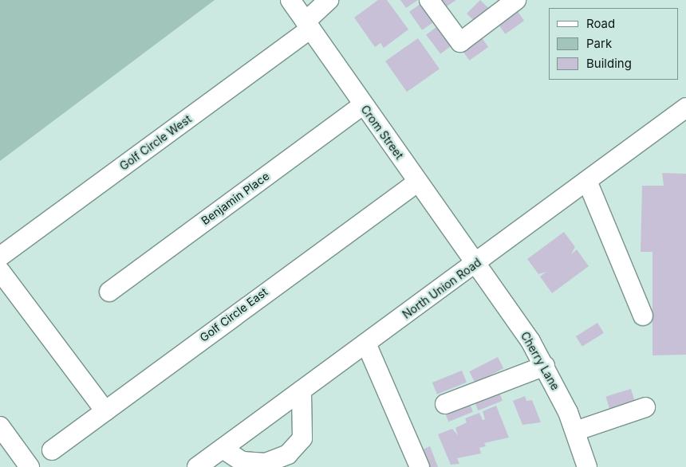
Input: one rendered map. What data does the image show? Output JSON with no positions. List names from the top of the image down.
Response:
{
  "streets": {
    "street": [
      "Crom Street",
      "Golf Circle West",
      "Benjamin Place",
      "North Union Road",
      "Golf Circle East",
      "Cherry Lane"
    ]
  },
  "crossings": [
    ["Crom Street", "Golf Circle West"],
    ["Crom Street", "Benjamin Place"],
    ["Crom Street", "North Union Road"],
    ["Crom Street", "Golf Circle East"],
    ["Crom Street", "Cherry Lane"],
    ["North Union Road", "Cherry Lane"]
  ],
  "legend": ["Road", "Park", "Building"]
}
